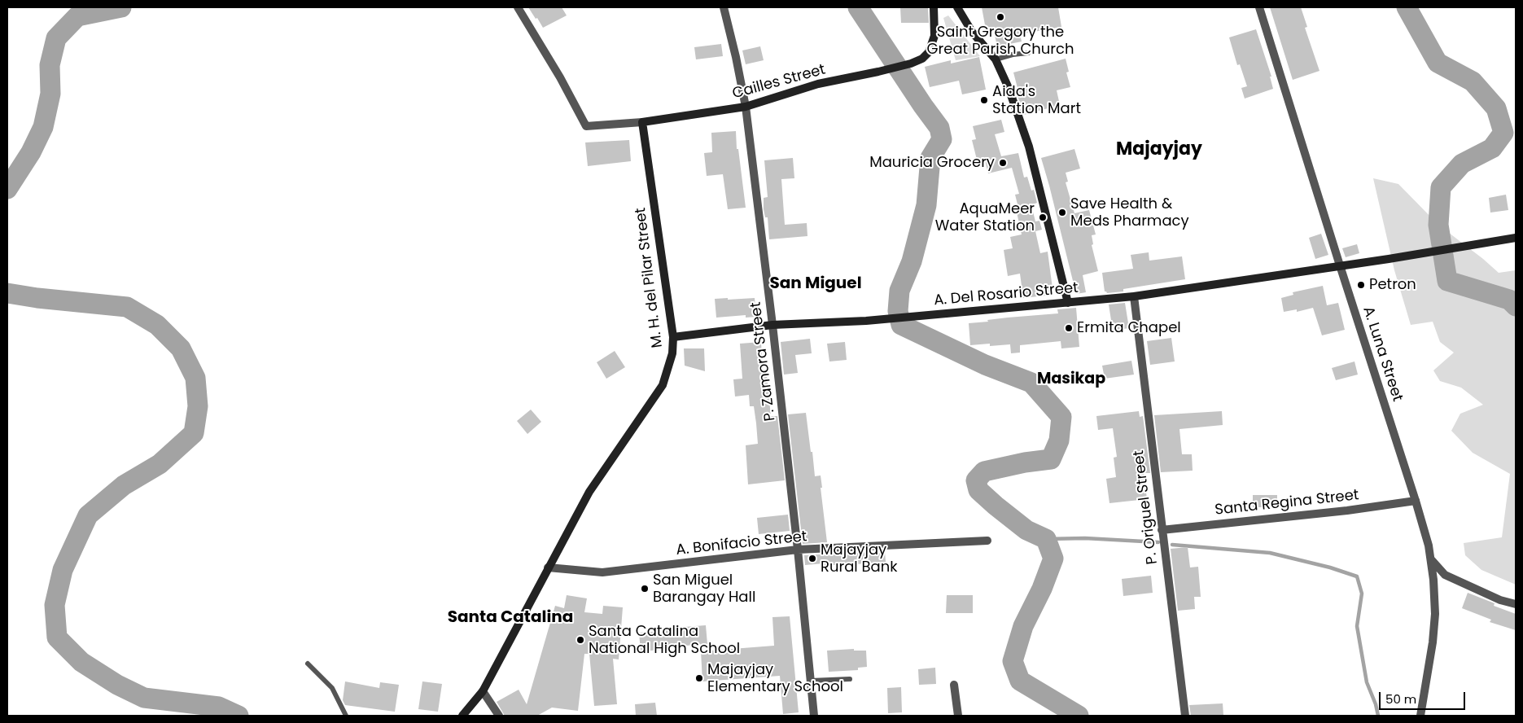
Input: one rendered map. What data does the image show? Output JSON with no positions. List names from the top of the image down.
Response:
{
  "streets": {
    "main road": ["Cailles Street", "M. H. del Pilar Street", "A. Del Rosario Street"],
    "street": [
      "A. Luna Street",
      "P. Zamora Street",
      "Santa Regina Street",
      "P. Origuel Street",
      "A. Bonifacio Street"
    ]
  },
  "crossings": [
    ["Cailles Street", "M. H. del Pilar Street"],
    ["Cailles Street", "P. Zamora Street"],
    ["M. H. del Pilar Street", "A. Del Rosario Street"],
    ["M. H. del Pilar Street", "A. Bonifacio Street"],
    ["A. Del Rosario Street", "A. Luna Street"],
    ["A. Del Rosario Street", "P. Zamora Street"],
    ["A. Del Rosario Street", "P. Origuel Street"],
    ["A. Luna Street", "Santa Regina Street"],
    ["P. Zamora Street", "A. Bonifacio Street"],
    ["Santa Regina Street", "P. Origuel Street"]
  ],
  "districts": [
    "Majayjay",
    "San Miguel",
    "Masikap",
    "Santa Catalina"
  ],
  "places": [
    "Saint Gregory the Great Parish Church",
    "Aida's Station Mart",
    "Mauricia Grocery",
    "Save Health & Meds Pharmacy",
    "AquaMeer Water Station",
    "Petron",
    "Ermita Chapel",
    "Majayjay Rural Bank",
    "San Miguel Barangay Hall",
    "Santa Catalina National High School",
    "Majayjay Elementary School"
  ],
  "scale_bar": "50 m"
}
